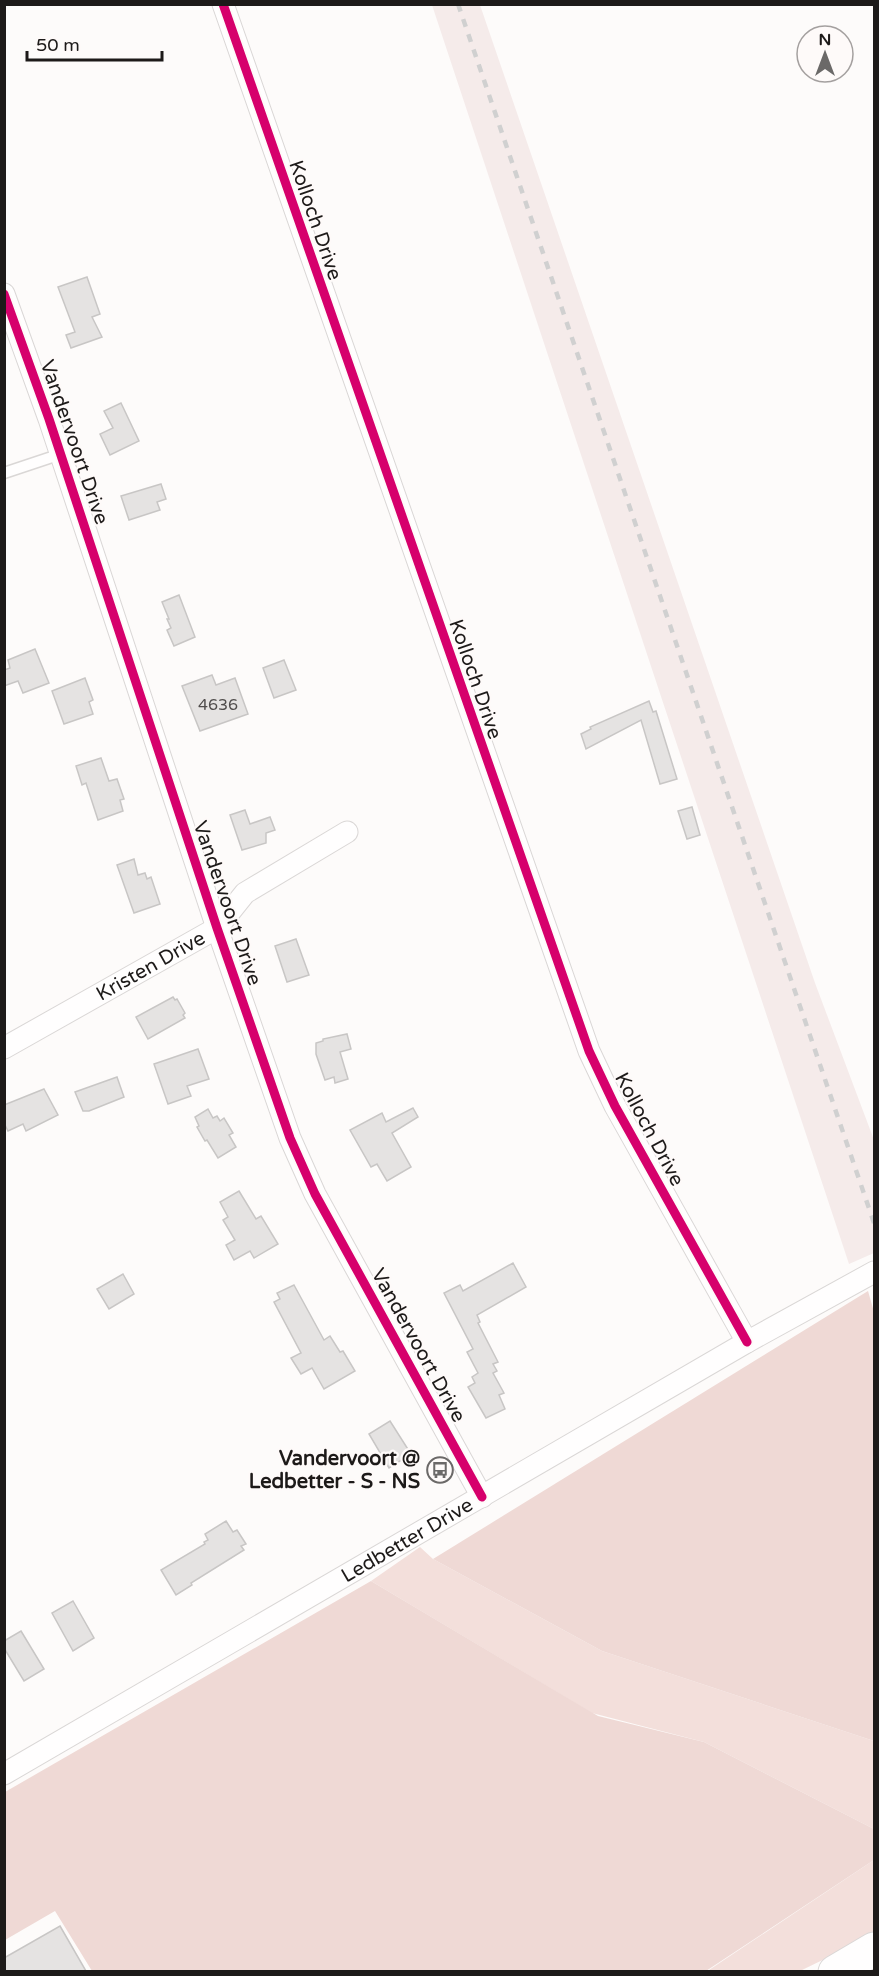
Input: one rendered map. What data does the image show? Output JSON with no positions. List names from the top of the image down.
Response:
{
  "streets": {
    "street": [
      "Kolloch Drive",
      "Vandervoort Drive",
      "Kristen Drive",
      "Ledbetter Drive"
    ]
  },
  "crossings": [
    ["Kolloch Drive", "Ledbetter Drive"],
    ["Vandervoort Drive", "Kristen Drive"],
    ["Vandervoort Drive", "Ledbetter Drive"]
  ],
  "places": {
    "bus stop": ["Vandervoort @ Ledbetter - S - NS"]
  },
  "house_numbers": ["4636"],
  "scale_bar": "50 m",
  "north": "top"
}
